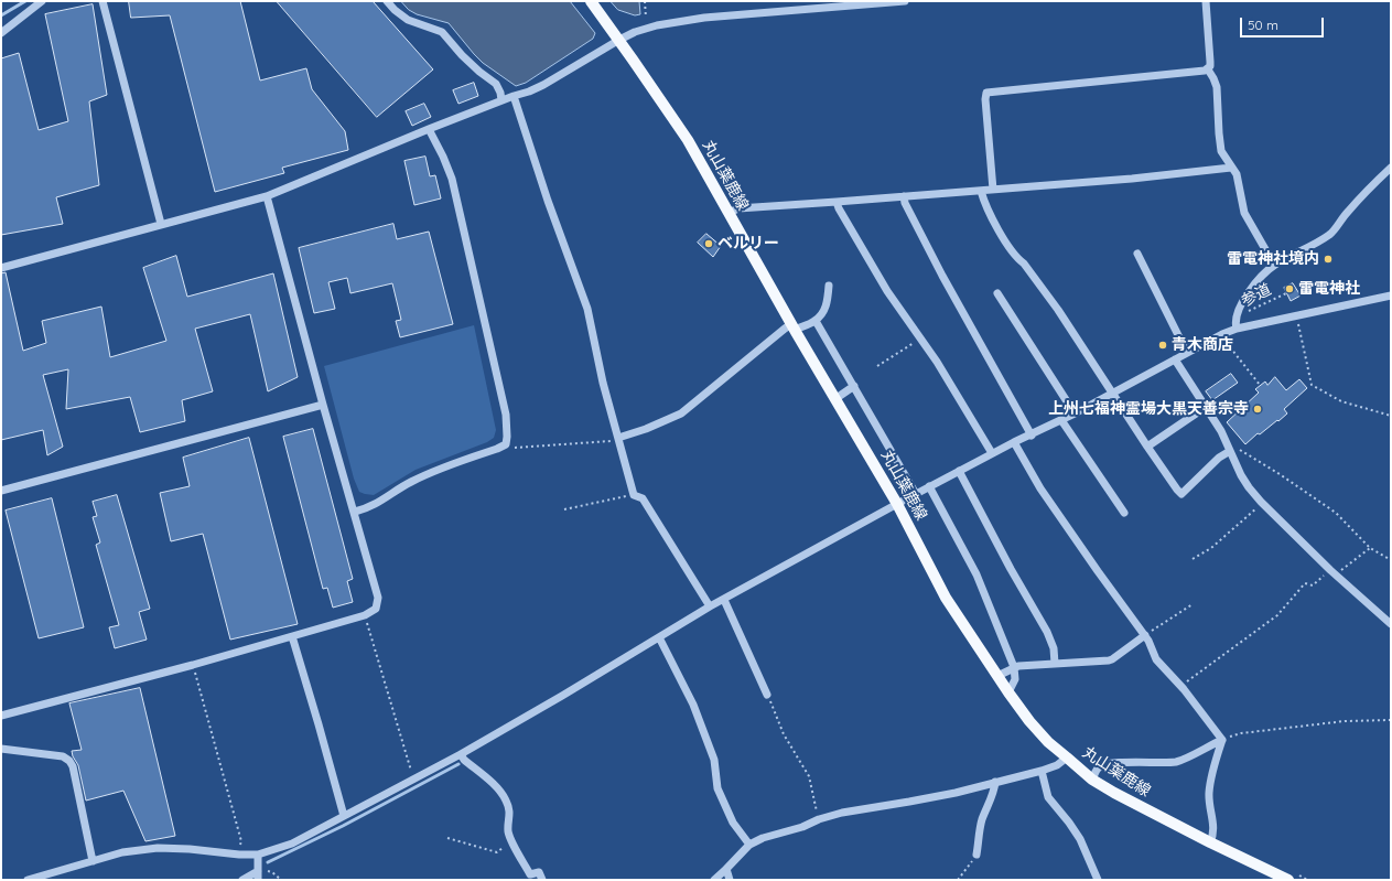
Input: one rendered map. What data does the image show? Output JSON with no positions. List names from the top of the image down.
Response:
{
  "streets": {
    "main road": ["丸山葉鹿線"],
    "path": ["参道"]
  },
  "places": [
    "ベルリー",
    "雷電神社境内",
    "雷電神社",
    "青木商店",
    "上州七福神霊場大黒天善宗寺"
  ],
  "scale_bar": "50 m"
}
